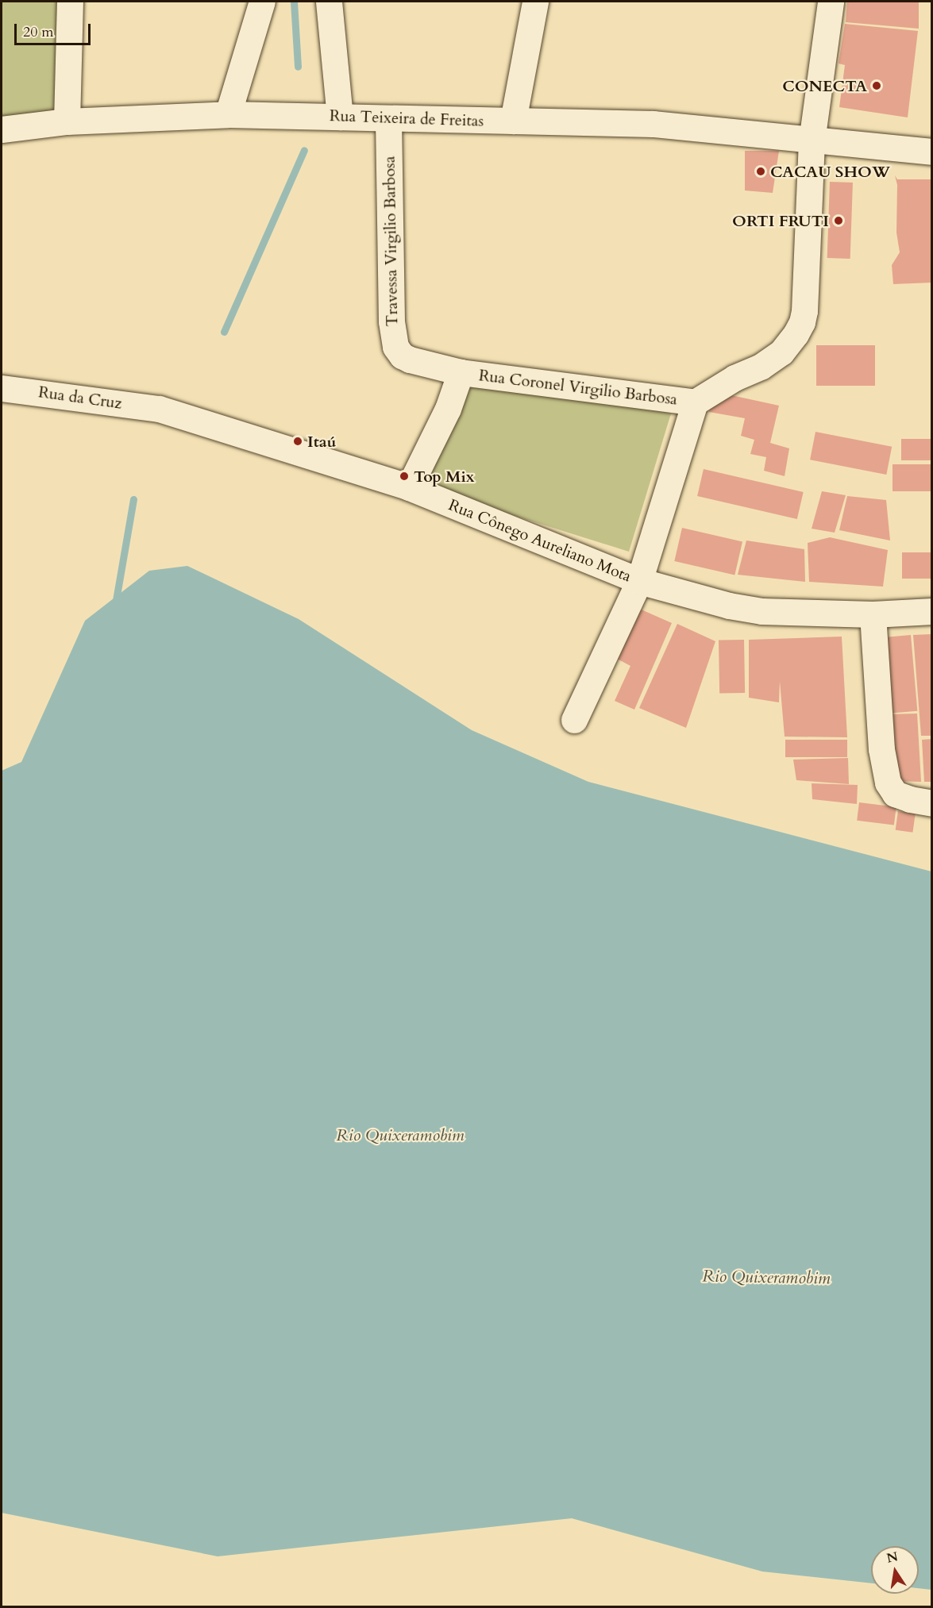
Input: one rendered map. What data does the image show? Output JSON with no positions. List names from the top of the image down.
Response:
{
  "streets": {
    "street": [
      "Rua Teixeira de Freitas",
      "Travessa Virgilio Barbosa",
      "Rua Coronel Virgilio Barbosa",
      "Rua da Cruz",
      "Rua Cônego Aureliano Mota"
    ]
  },
  "crossings": [
    ["Rua Teixeira de Freitas", "Travessa Virgilio Barbosa"],
    ["Travessa Virgilio Barbosa", "Rua Coronel Virgilio Barbosa"],
    ["Rua da Cruz", "Rua Cônego Aureliano Mota"]
  ],
  "water": ["Rio Quixeramobim"],
  "places": [
    "CONECTA",
    "CACAU SHOW",
    "ORTI FRUTI",
    "Itaú",
    "Top Mix"
  ],
  "scale_bar": "20 m",
  "north": "top"
}
